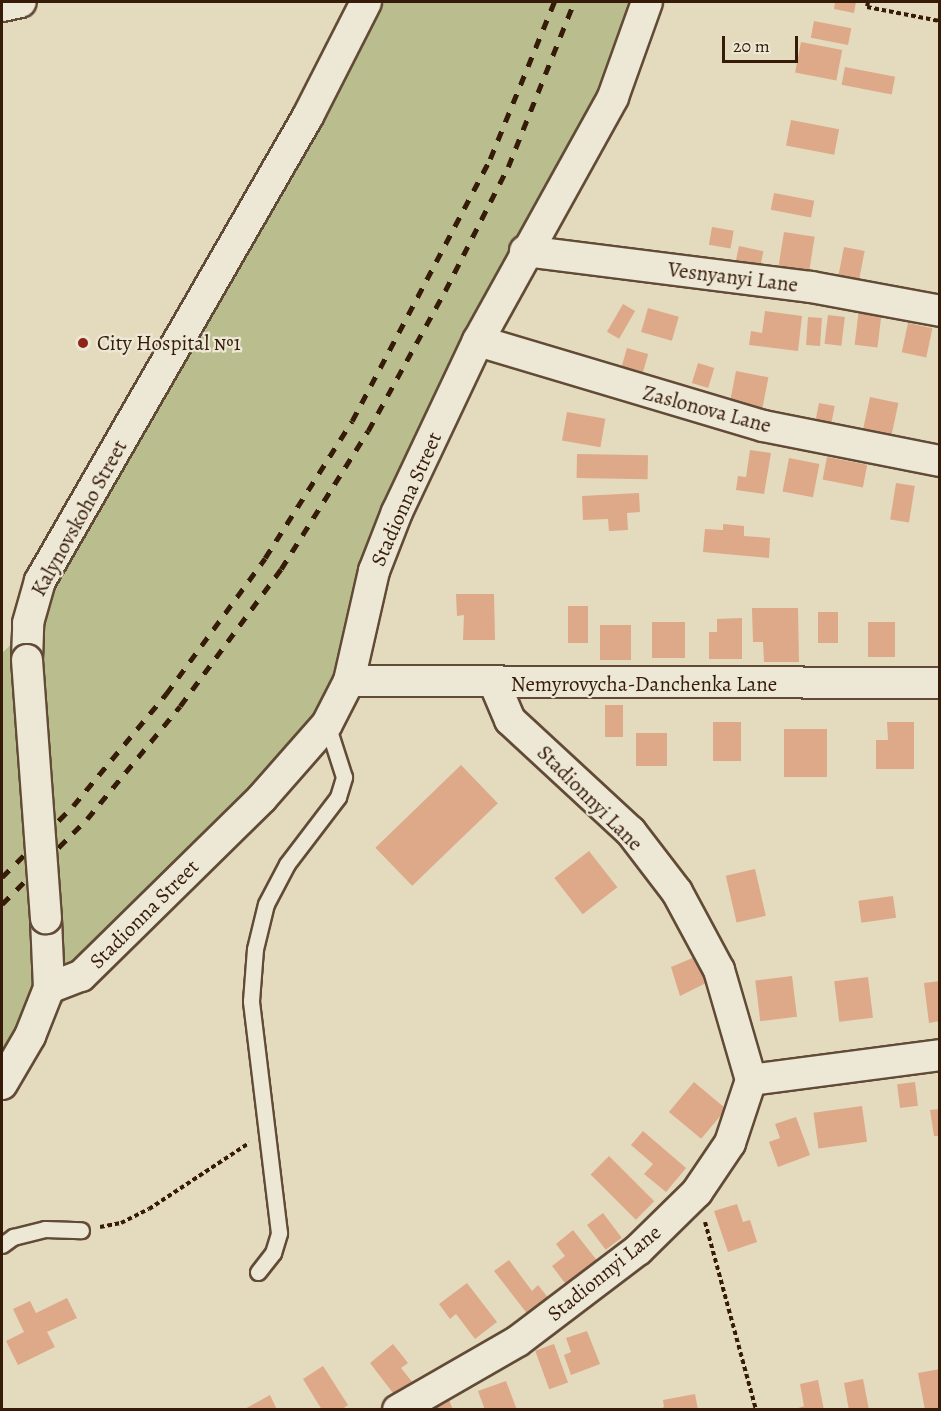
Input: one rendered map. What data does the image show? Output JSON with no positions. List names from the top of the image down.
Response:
{
  "streets": {
    "street": [
      "Vesnyanyi Lane",
      "Zaslonova Lane",
      "Stadionna Street",
      "Kalynovskoho Street",
      "Nemyrovycha-Danchenka Lane",
      "Stadionnyi Lane"
    ]
  },
  "crossings": [
    ["Vesnyanyi Lane", "Stadionna Street"],
    ["Zaslonova Lane", "Stadionna Street"],
    ["Stadionna Street", "Kalynovskoho Street"],
    ["Stadionna Street", "Nemyrovycha-Danchenka Lane"],
    ["Nemyrovycha-Danchenka Lane", "Stadionnyi Lane"]
  ],
  "places": ["City Hospital №1"],
  "scale_bar": "20 m"
}
